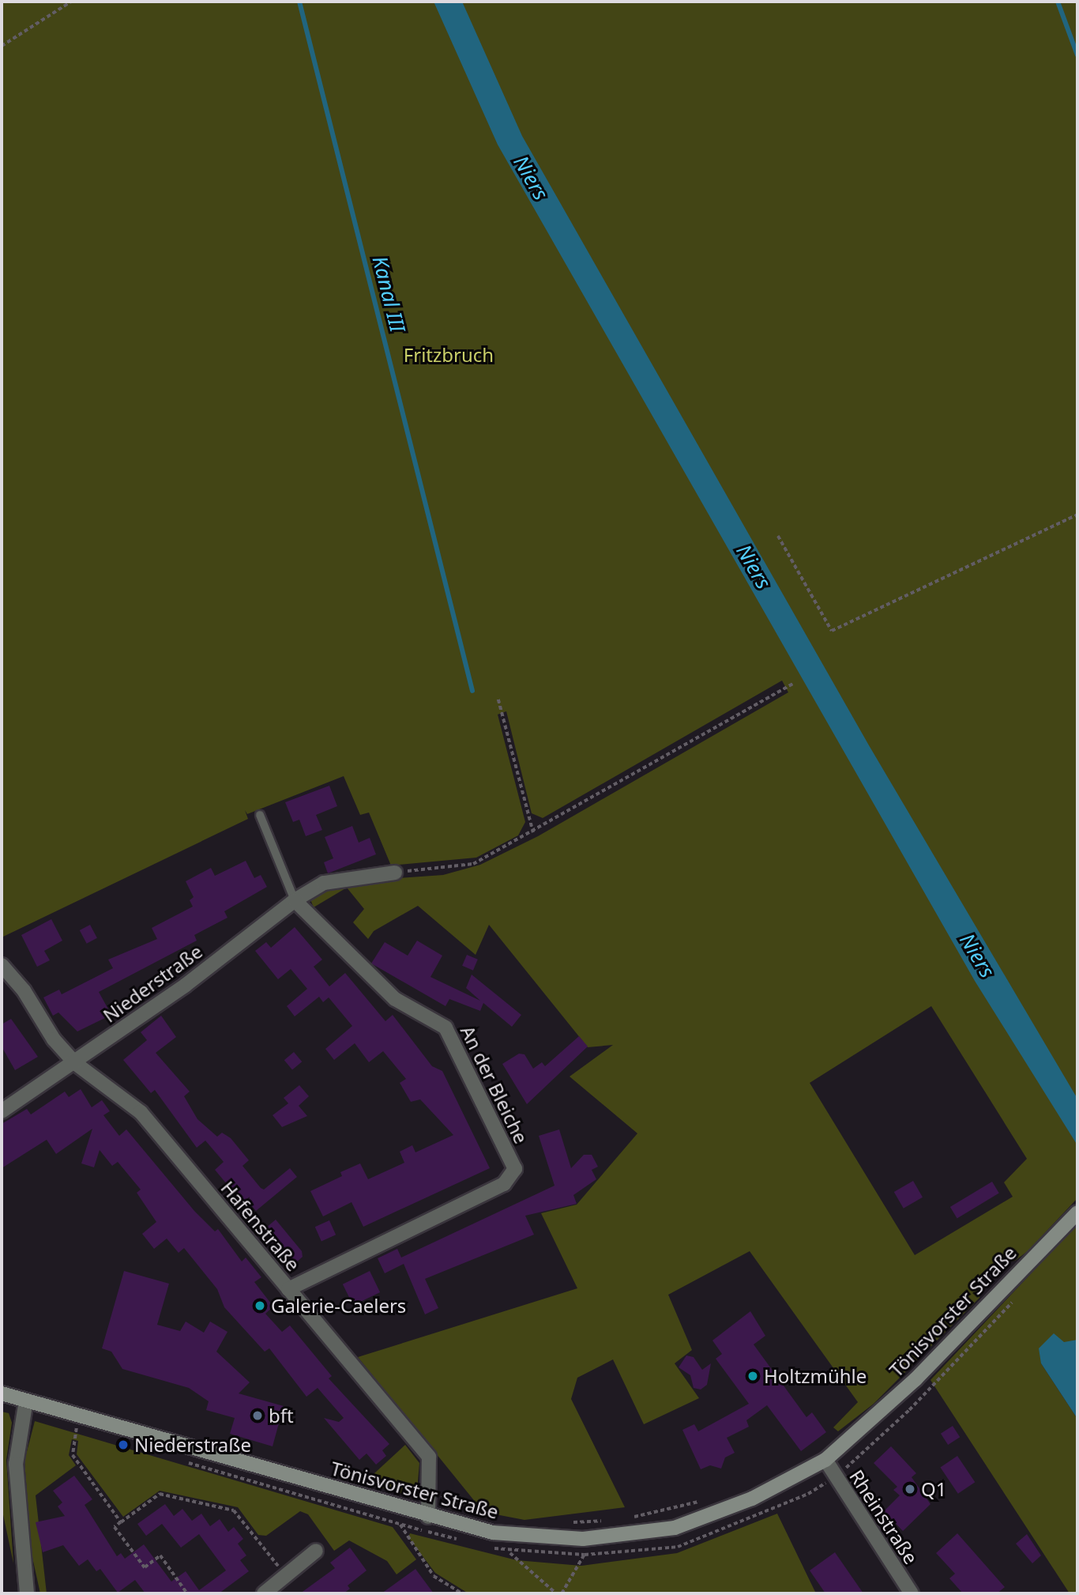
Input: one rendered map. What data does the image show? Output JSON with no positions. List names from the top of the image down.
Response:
{
  "streets": {
    "main road": ["Tönisvorster Straße"],
    "street": [
      "Niederstraße",
      "An der Bleiche",
      "Hafenstraße",
      "Rheinstraße"
    ]
  },
  "crossings": [
    ["Niederstraße", "An der Bleiche"],
    ["Niederstraße", "Hafenstraße"],
    ["An der Bleiche", "Hafenstraße"],
    ["Hafenstraße", "Tönisvorster Straße"],
    ["Tönisvorster Straße", "Rheinstraße"]
  ],
  "water": ["Niers", "Kanal III"],
  "parks": ["Fritzbruch"],
  "places": [
    "Galerie-Caelers",
    "Holtzmühle",
    "bft",
    "Niederstraße",
    "Q1"
  ]
}
